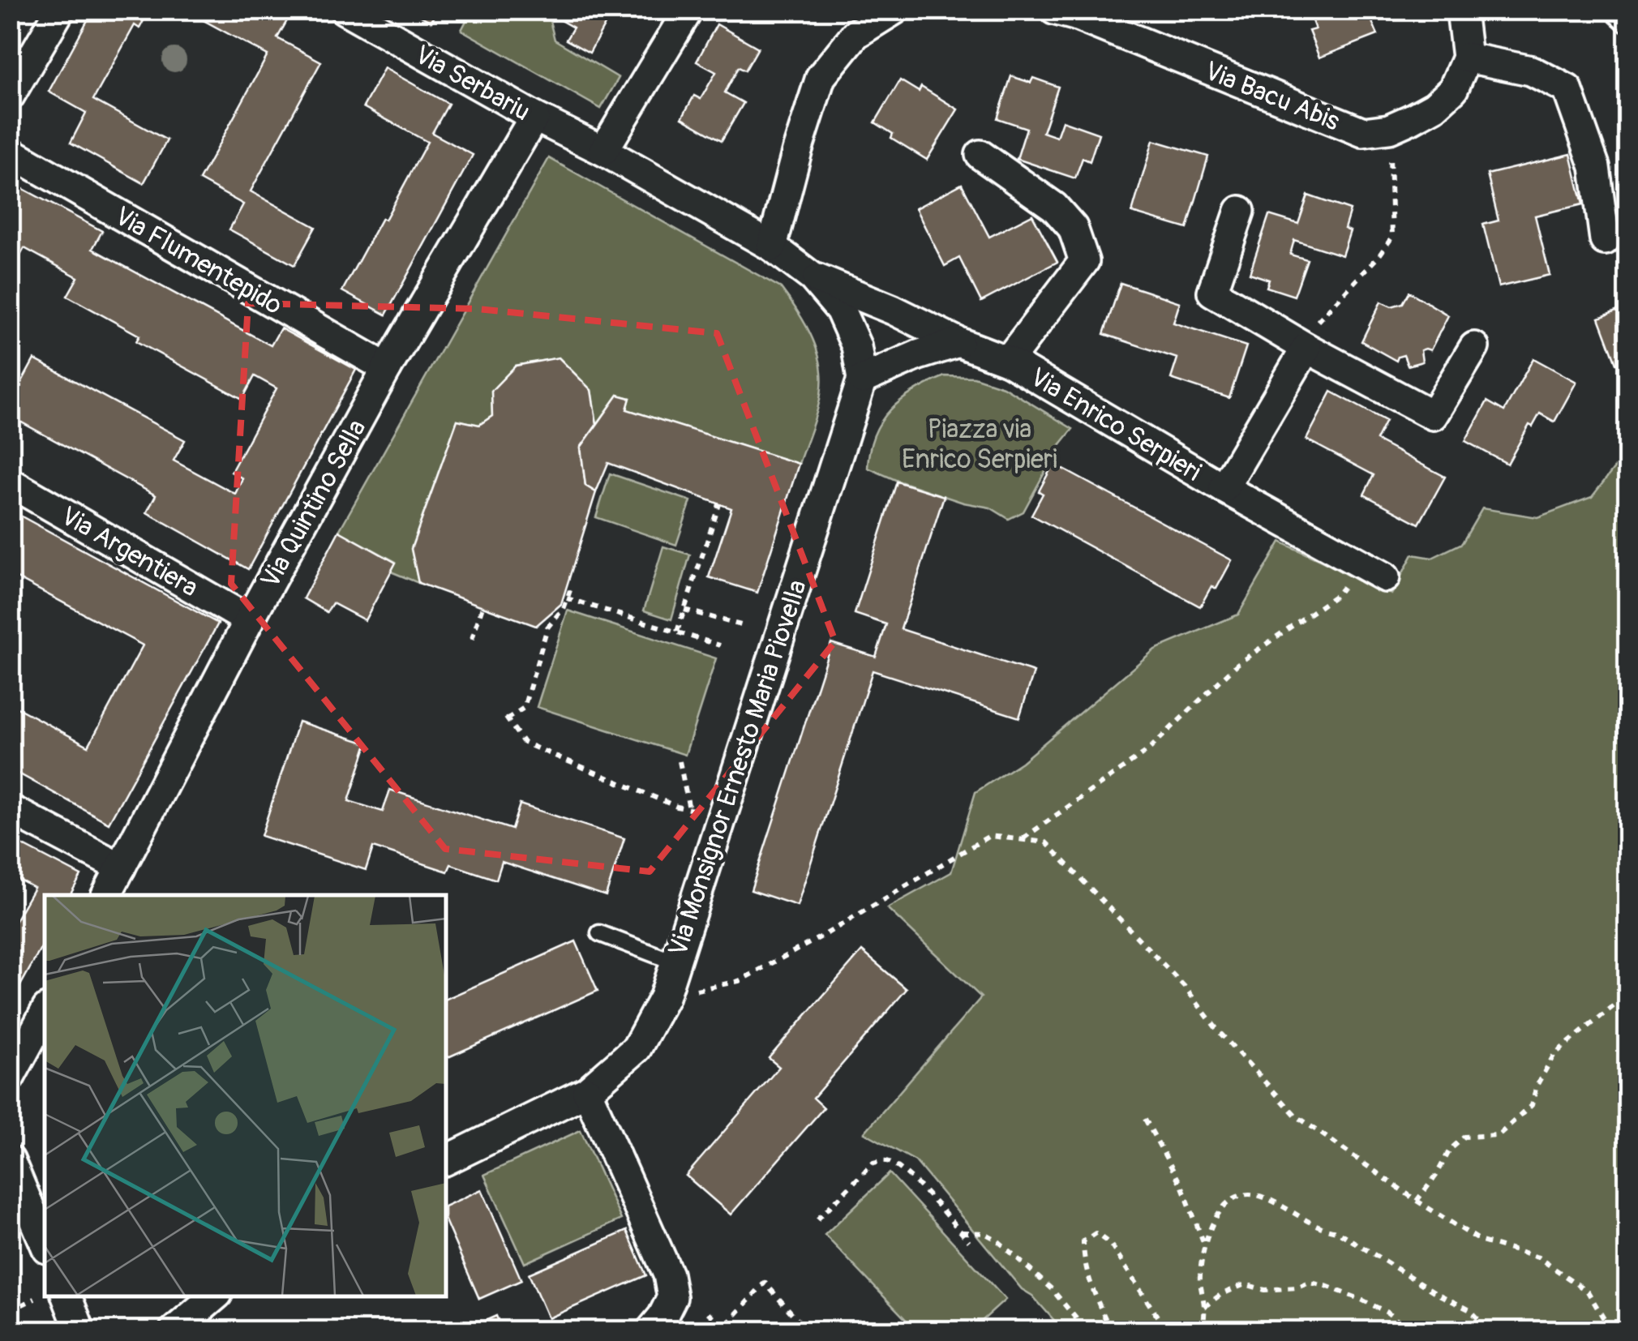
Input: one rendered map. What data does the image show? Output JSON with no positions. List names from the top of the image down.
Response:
{
  "streets": {
    "street": [
      "Via Serbariu",
      "Via Bacu Abis",
      "Via Flumentepido",
      "Via Enrico Serpieri",
      "Via Quintino Sella",
      "Via Argentiera",
      "Via Monsignor Ernesto Maria Piovella"
    ]
  },
  "crossings": [
    ["Via Serbariu", "Via Enrico Serpieri"],
    ["Via Serbariu", "Via Quintino Sella"],
    ["Via Serbariu", "Via Monsignor Ernesto Maria Piovella"],
    ["Via Flumentepido", "Via Quintino Sella"],
    ["Via Enrico Serpieri", "Via Monsignor Ernesto Maria Piovella"],
    ["Via Quintino Sella", "Via Argentiera"]
  ],
  "parks": ["Piazza via Enrico Serpieri"]
}
